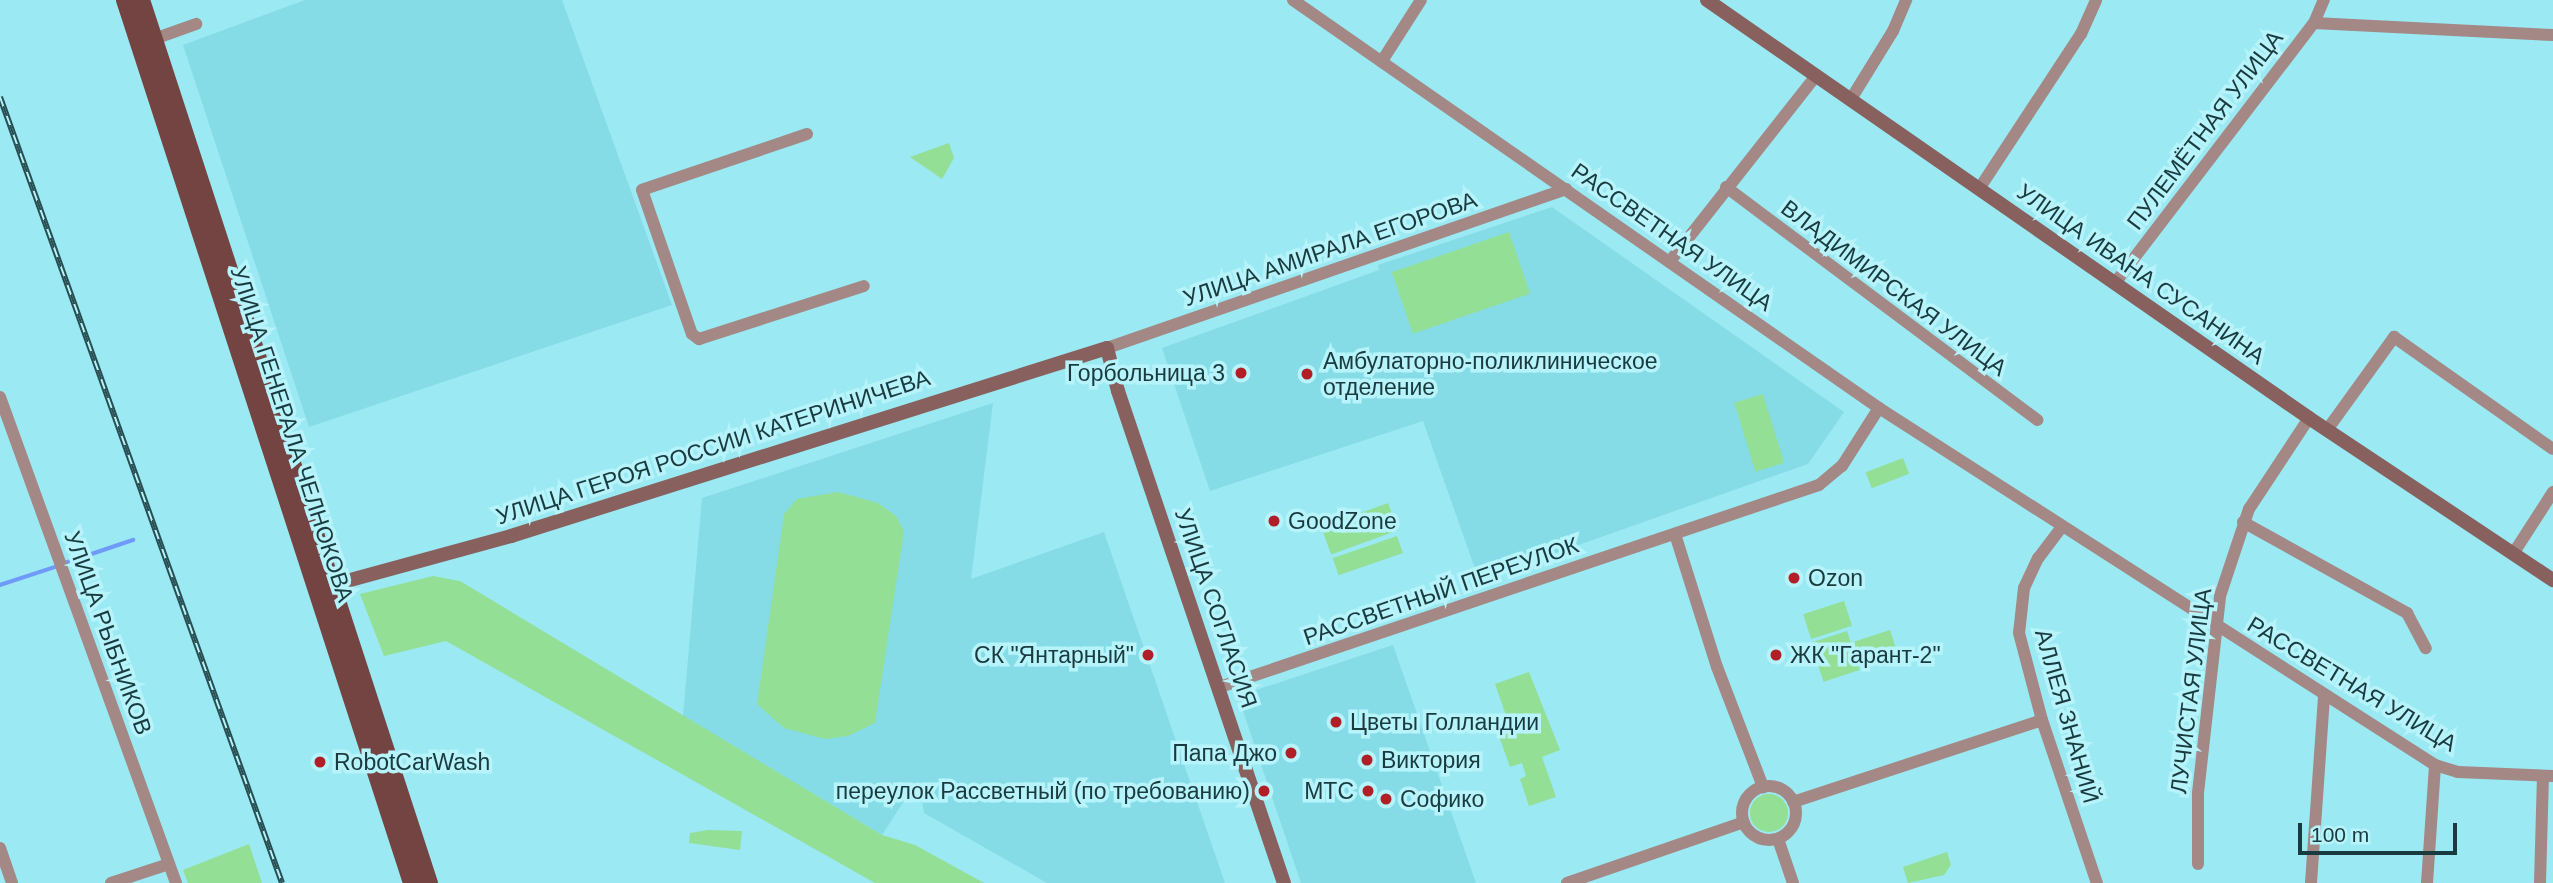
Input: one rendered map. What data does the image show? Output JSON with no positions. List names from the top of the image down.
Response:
{
  "streets": {
    "main road": ["УЛИЦА ГЕНЕРАЛА ЧЕЛНОКОВА"],
    "street": [
      "ПУЛЕМЁТНАЯ УЛИЦА",
      "РАССВЕТНАЯ УЛИЦА",
      "УЛИЦА АМИРАЛА ЕГОРОВА",
      "УЛИЦА ИВАНА СУСАНИНА",
      "ВЛАДИМИРСКАЯ УЛИЦА",
      "УЛИЦА ГЕРОЯ РОССИИ КАТЕРИНИЧЕВА",
      "РАССВЕТНЫЙ ПЕРЕУЛОК",
      "УЛИЦА СОГЛАСИЯ",
      "УЛИЦА РЫБНИКОВ",
      "ЛУЧИСТАЯ УЛИЦА",
      "АЛЛЕЯ ЗНАНИЙ"
    ]
  },
  "crossings": [
    ["ПУЛЕМЁТНАЯ УЛИЦА", "УЛИЦА ИВАНА СУСАНИНА"],
    ["РАССВЕТНАЯ УЛИЦА", "УЛИЦА АМИРАЛА ЕГОРОВА"],
    ["РАССВЕТНАЯ УЛИЦА", "РАССВЕТНЫЙ ПЕРЕУЛОК"],
    ["РАССВЕТНАЯ УЛИЦА", "ЛУЧИСТАЯ УЛИЦА"],
    ["РАССВЕТНАЯ УЛИЦА", "АЛЛЕЯ ЗНАНИЙ"],
    ["УЛИЦА АМИРАЛА ЕГОРОВА", "УЛИЦА ГЕРОЯ РОССИИ КАТЕРИНИЧЕВА"],
    ["УЛИЦА АМИРАЛА ЕГОРОВА", "УЛИЦА СОГЛАСИЯ"],
    ["УЛИЦА ИВАНА СУСАНИНА", "ЛУЧИСТАЯ УЛИЦА"],
    ["УЛИЦА ГЕНЕРАЛА ЧЕЛНОКОВА", "УЛИЦА ГЕРОЯ РОССИИ КАТЕРИНИЧЕВА"],
    ["УЛИЦА ГЕРОЯ РОССИИ КАТЕРИНИЧЕВА", "УЛИЦА СОГЛАСИЯ"],
    ["РАССВЕТНЫЙ ПЕРЕУЛОК", "УЛИЦА СОГЛАСИЯ"]
  ],
  "places": [
    "Горбольница 3",
    "Амбулаторно-поликлиническое отделение",
    "GoodZone",
    "Ozon",
    "СК \"Янтарный\"",
    "ЖК \"Гарант-2\"",
    "Цветы Голландии",
    "Папа Джо",
    "Виктория",
    "RobotCarWash",
    "переулок Рассветный (по требованию)",
    "MTC",
    "Софико"
  ],
  "scale_bar": "100 m"
}
